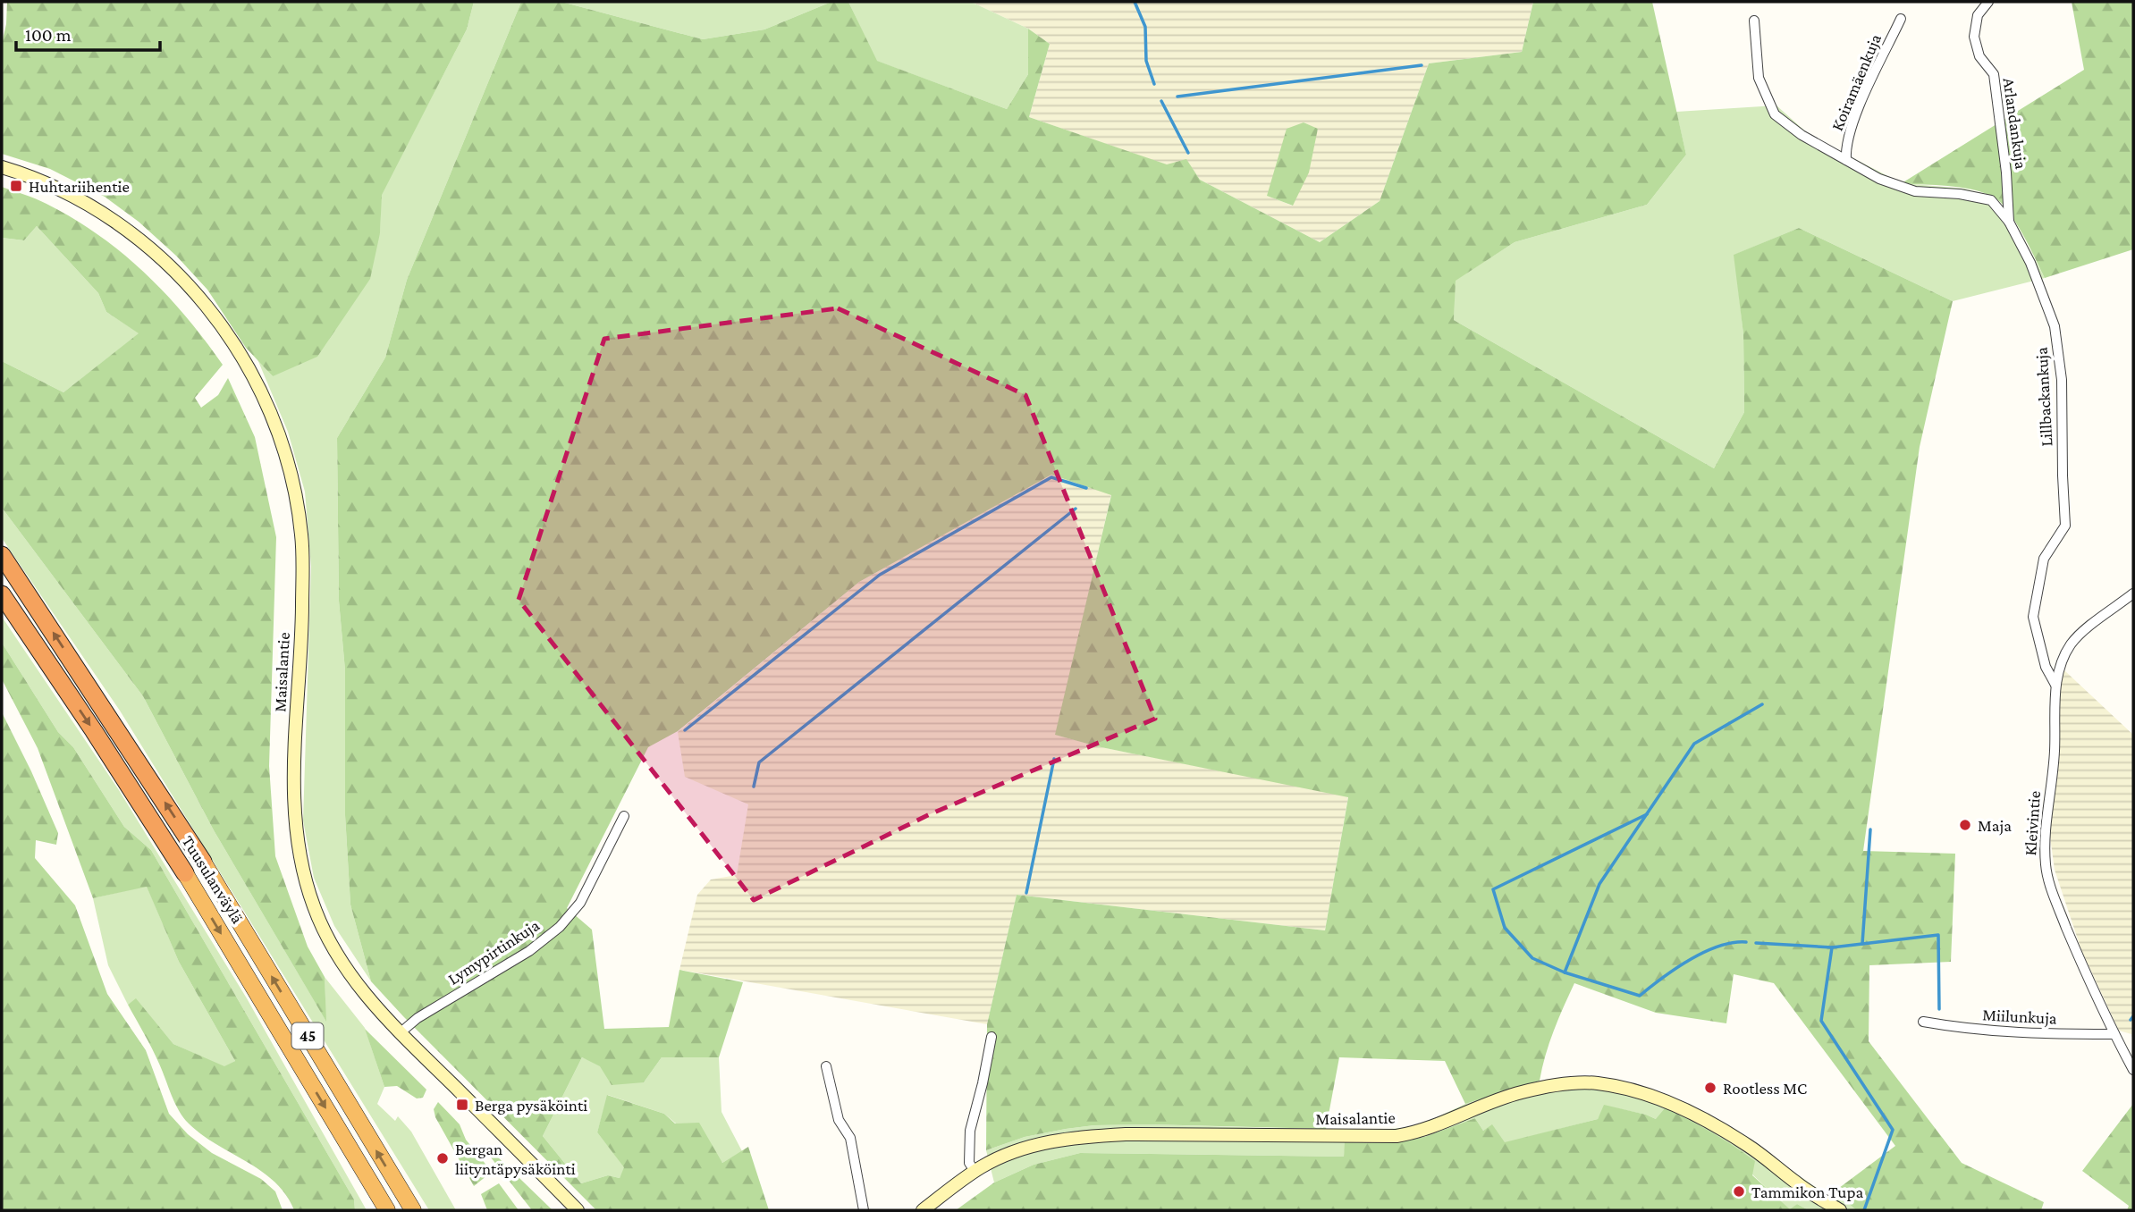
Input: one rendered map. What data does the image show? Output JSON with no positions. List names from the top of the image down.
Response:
{
  "streets": {
    "highway": ["Tuusulanväylä", "45"],
    "main road": ["Maisalantie"],
    "street": [
      "Koiramäenkuja",
      "Arlandankuja",
      "Lillbackankuja",
      "Kleivintie",
      "Lymypirtinkuja",
      "Miilunkuja"
    ]
  },
  "crossings": [
    ["Koiramäenkuja", "Lillbackankuja"],
    ["Arlandankuja", "Lillbackankuja"],
    ["Lillbackankuja", "Kleivintie"],
    ["Maisalantie", "Lymypirtinkuja"],
    ["Kleivintie", "Miilunkuja"]
  ],
  "places": {
    "transit": ["Huhtariihentie", "Berga pysäköinti"],
    "other": [
      "Maja",
      "Rootless MC",
      "Bergan liityntäpysäköinti",
      "Tammikon Tupa"
    ]
  },
  "scale_bar": "100 m"
}
